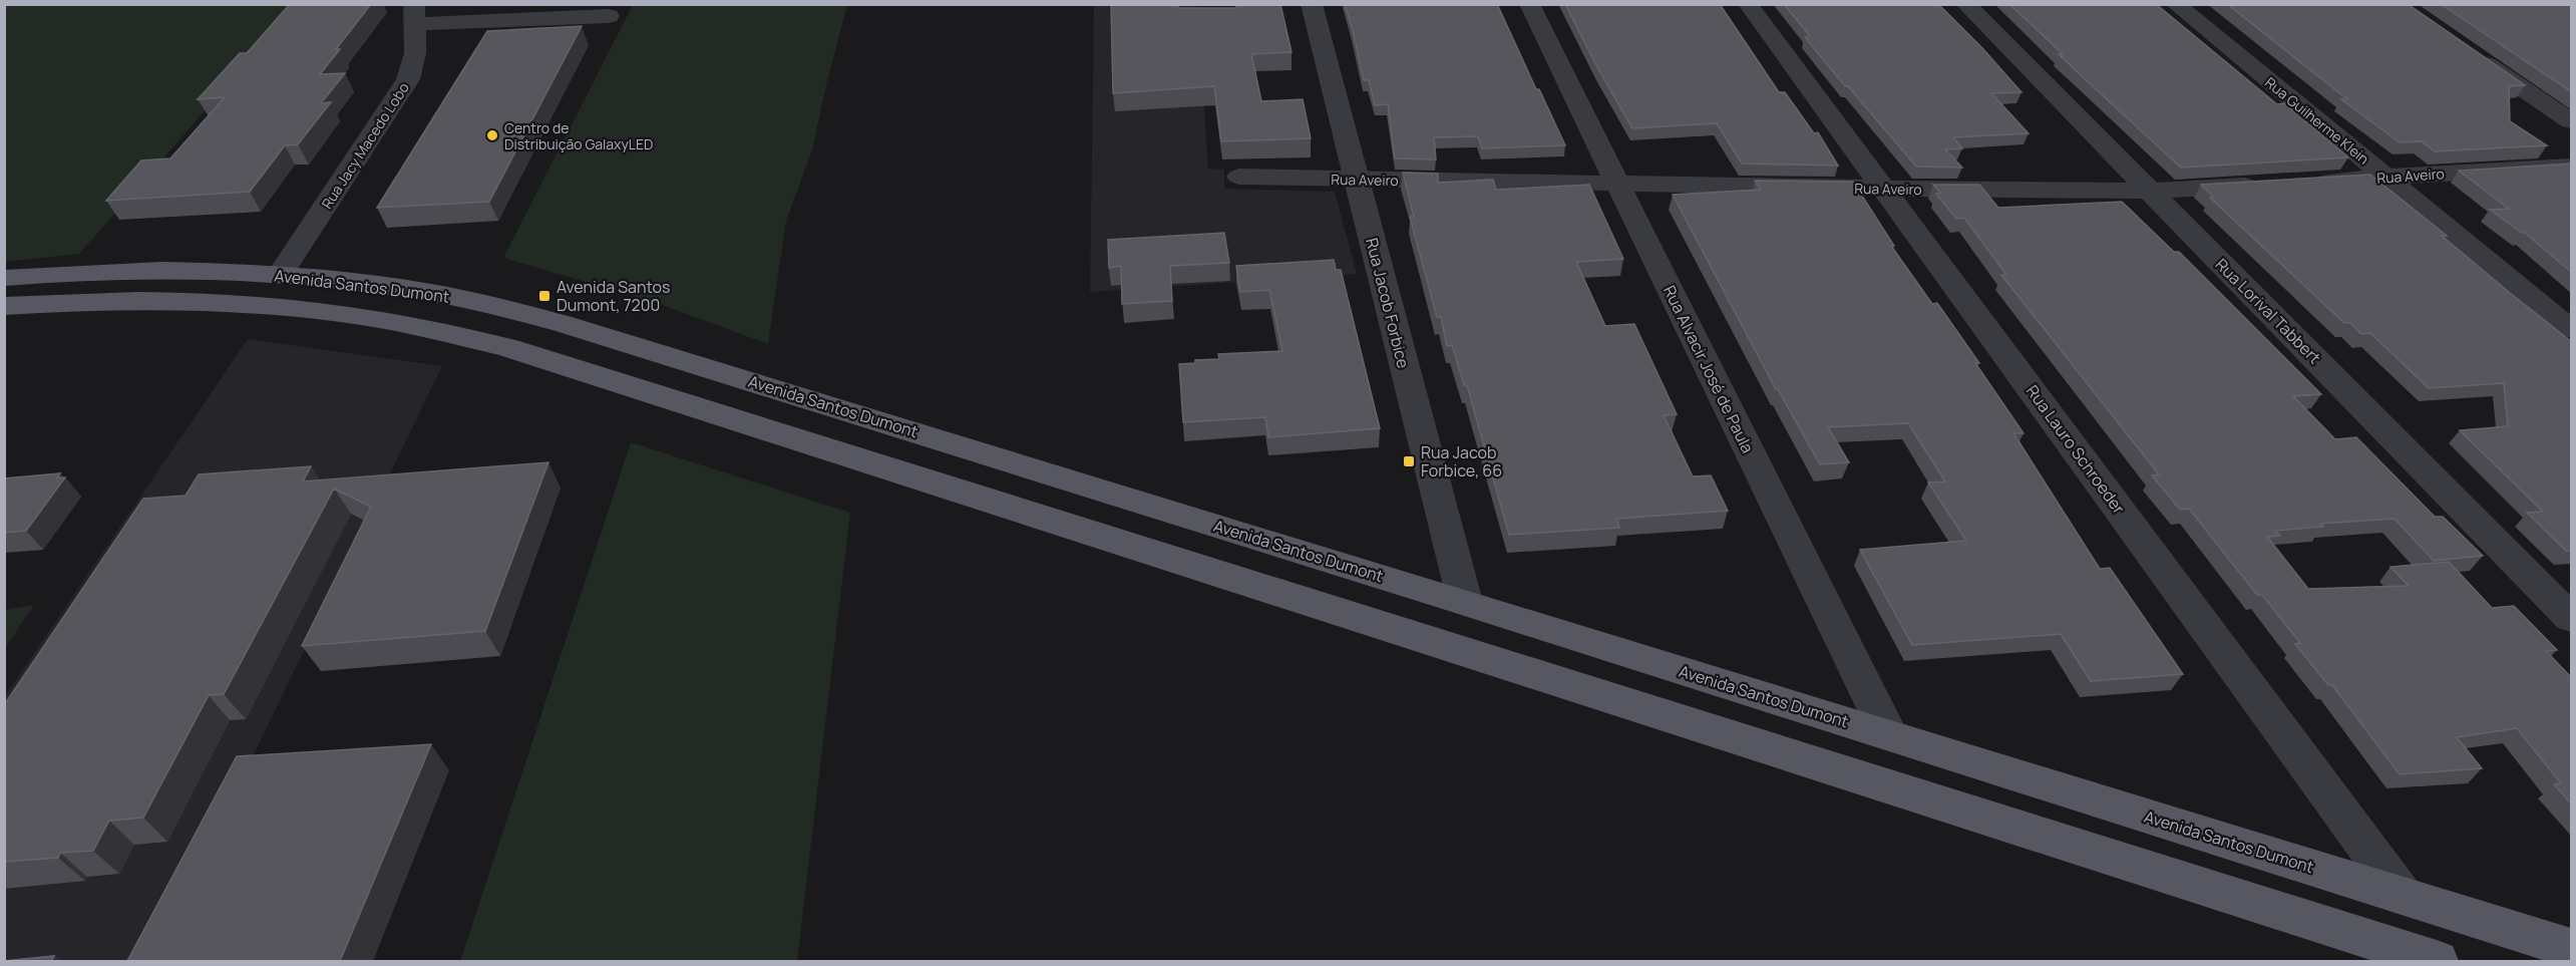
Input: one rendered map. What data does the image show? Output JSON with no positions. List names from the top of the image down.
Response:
{
  "streets": {
    "main road": ["Avenida Santos Dumont"],
    "street": [
      "Rua Guilherme Klein",
      "Rua Jacy Macedo Lobo",
      "Rua Aveiro",
      "Rua Jacob Forbice",
      "Rua Lorival Tabbert",
      "Rua Alvacir José de Paula",
      "Rua Lauro Schroeder"
    ]
  },
  "crossings": [
    ["Rua Guilherme Klein", "Rua Aveiro"],
    ["Rua Jacy Macedo Lobo", "Avenida Santos Dumont"],
    ["Rua Aveiro", "Rua Jacob Forbice"],
    ["Rua Aveiro", "Rua Lorival Tabbert"],
    ["Rua Aveiro", "Rua Alvacir José de Paula"],
    ["Rua Aveiro", "Rua Lauro Schroeder"],
    ["Avenida Santos Dumont", "Rua Jacob Forbice"],
    ["Avenida Santos Dumont", "Rua Alvacir José de Paula"],
    ["Avenida Santos Dumont", "Rua Lauro Schroeder"]
  ],
  "places": {
    "other": ["Centro de Distribuição GalaxyLED"],
    "transit": ["Avenida Santos Dumont, 7200", "Rua Jacob Forbice, 66"]
  }
}
